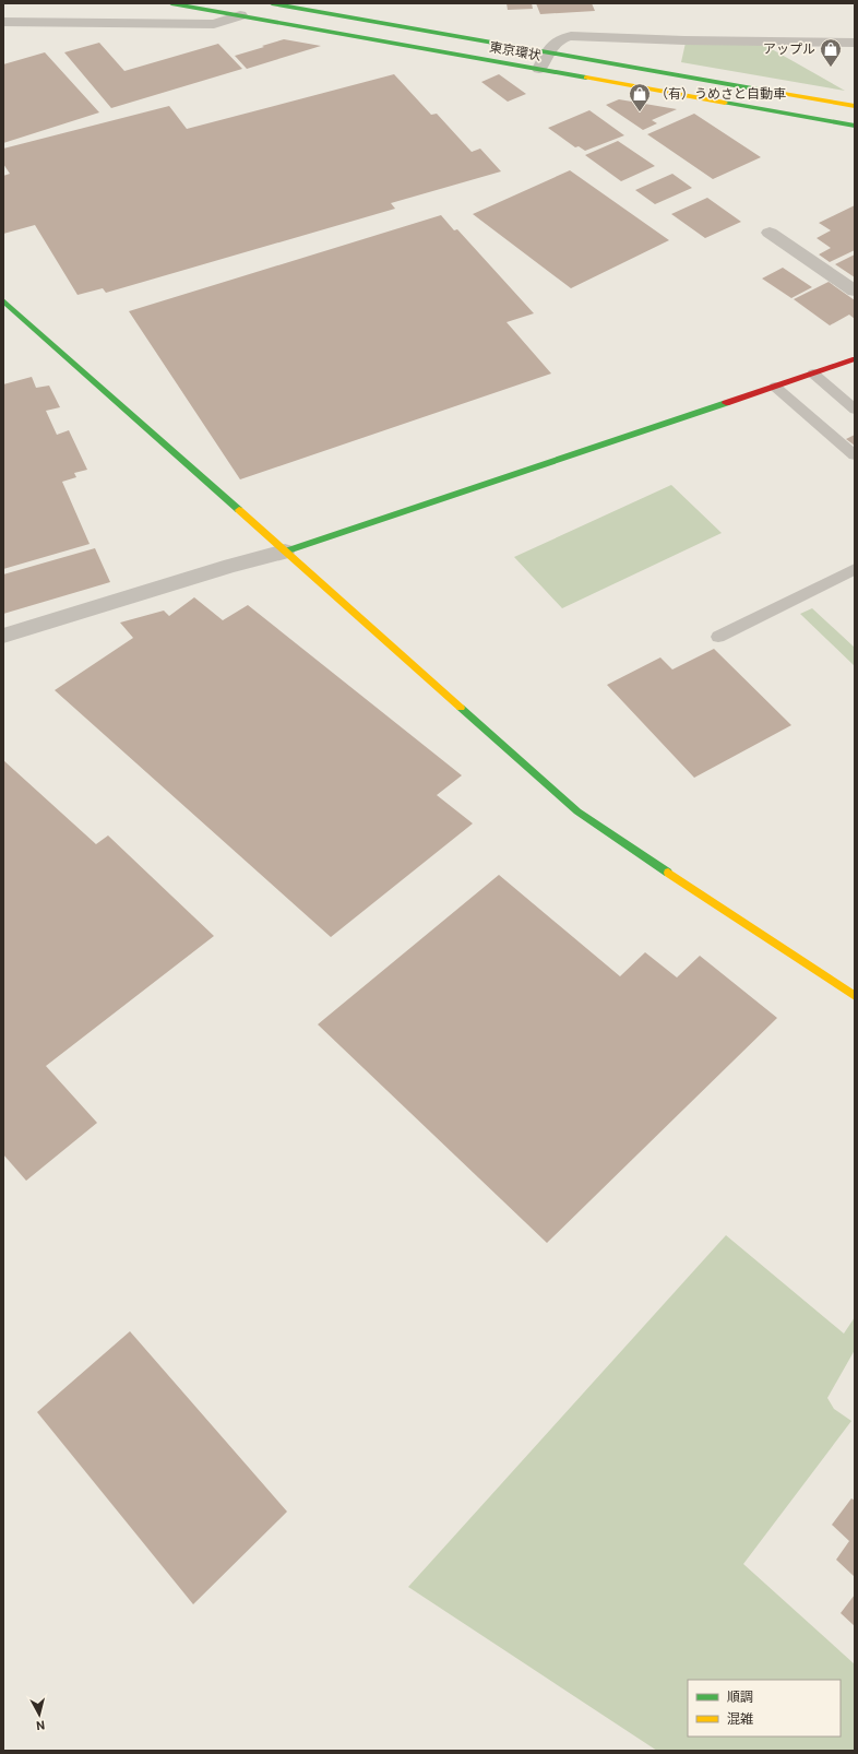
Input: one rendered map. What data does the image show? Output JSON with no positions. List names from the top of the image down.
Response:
{
  "streets": {
    "main road": ["東京環状"]
  },
  "places": {
    "shop": ["アップル", "（有）うめさと自動車"]
  },
  "legend": ["順調", "混雑"],
  "north": "bottom"
}
